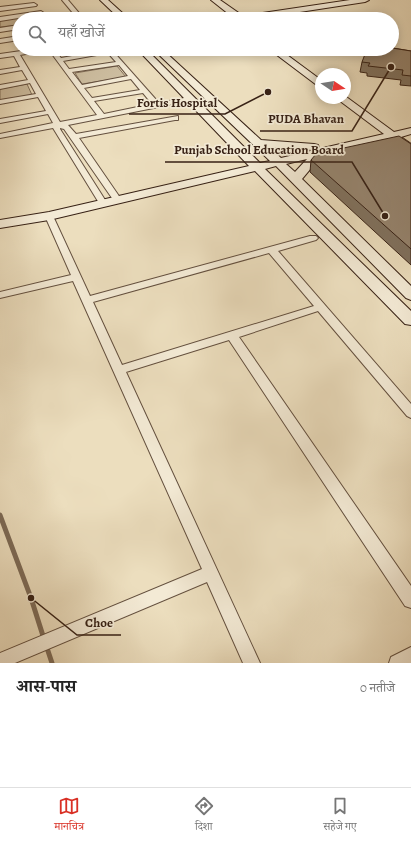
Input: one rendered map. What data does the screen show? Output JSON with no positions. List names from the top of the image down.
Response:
{
  "places": [
    "PUDA Bhavan",
    "Fortis Hospital",
    "Punjab School Education Board",
    "Choe"
  ],
  "north": "right",
  "page": {
    "search": "यहाँ खोजें",
    "heading": ["आस-पास", "0 नतीजे"],
    "nav": ["मानचित्र", "दिशा", "सहेजे गए"]
  }
}
